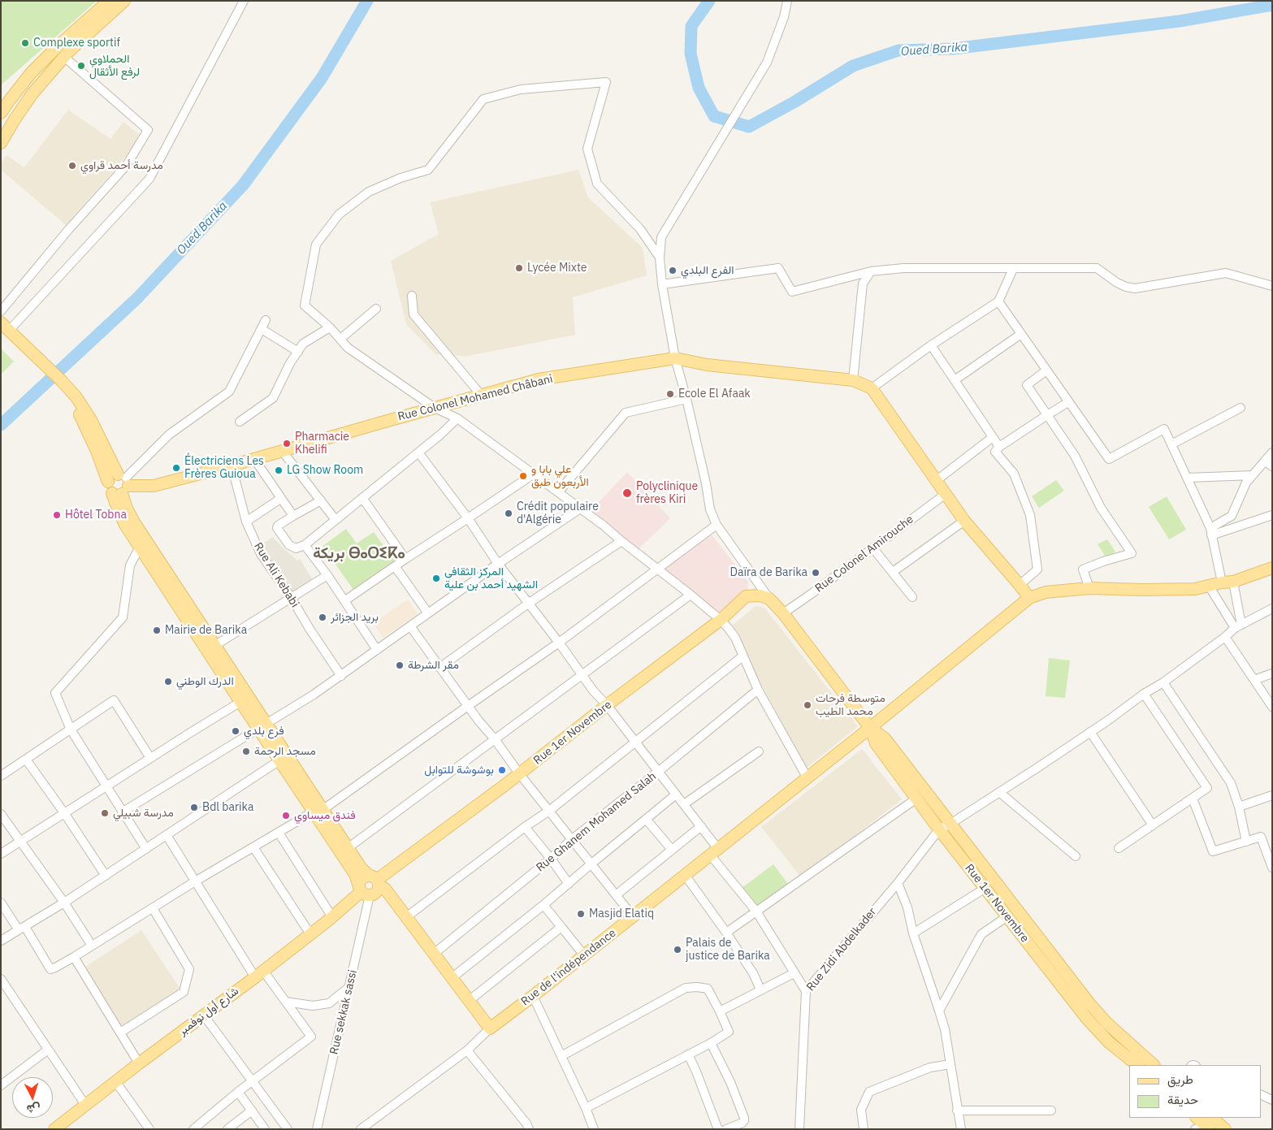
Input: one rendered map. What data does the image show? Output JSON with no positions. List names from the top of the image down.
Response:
{
  "streets": {
    "main road": [
      "Rue Colonel Mohamed Châbani",
      "Rue 1er Novembre",
      "Rue de l'indépendance",
      "شارع أول نوفمبر"
    ],
    "street": [
      "Rue Colonel Amirouche",
      "Rue Ali Kebabi",
      "Rue Ghanem Mohamed Salah",
      "Rue Zidi Abdelkader",
      "Rue sekkak sassi"
    ]
  },
  "crossings": [
    ["Rue Colonel Mohamed Châbani", "Rue Ali Kebabi"],
    ["Rue 1er Novembre", "Rue Zidi Abdelkader"],
    ["Rue 1er Novembre", "Rue de l'indépendance"],
    ["شارع أول نوفمبر", "Rue sekkak sassi"]
  ],
  "districts": ["بريكة ⴱⴰⵔⵉⴽⴰ"],
  "water": ["Oued Barika"],
  "places": [
    "Complexe sportif",
    "الحملاوي لرفع الأثقال",
    "مدرسة أحمد قراوي",
    "Lycée Mixte",
    "الفرع البلدي",
    "Ecole El Afaak",
    "Pharmacie Khelifi",
    "Électriciens Les Frères Guioua",
    "LG Show Room",
    "علي بابا و الأربعون طبق",
    "Polyclinique frères Kiri",
    "Crédit populaire d'Algérie",
    "Hôtel Tobna",
    "Daïra de Barika",
    "المركز الثقافي الشهيد أحمد بن علية",
    "بريد الجزائر",
    "Mairie de Barika",
    "مقر الشرطة",
    "الدرك الوطني",
    "متوسطة فرحات محمد الطيب",
    "فرع بلدي",
    "مسجد الرحمة",
    "بوشوشة للتوابل",
    "Bdl barika",
    "مدرسة شبيلي",
    "فندق ميساوي",
    "Masjid Elatiq",
    "Palais de justice de Barika"
  ],
  "legend": ["طريق", "حديقة"],
  "north": "bottom"
}
